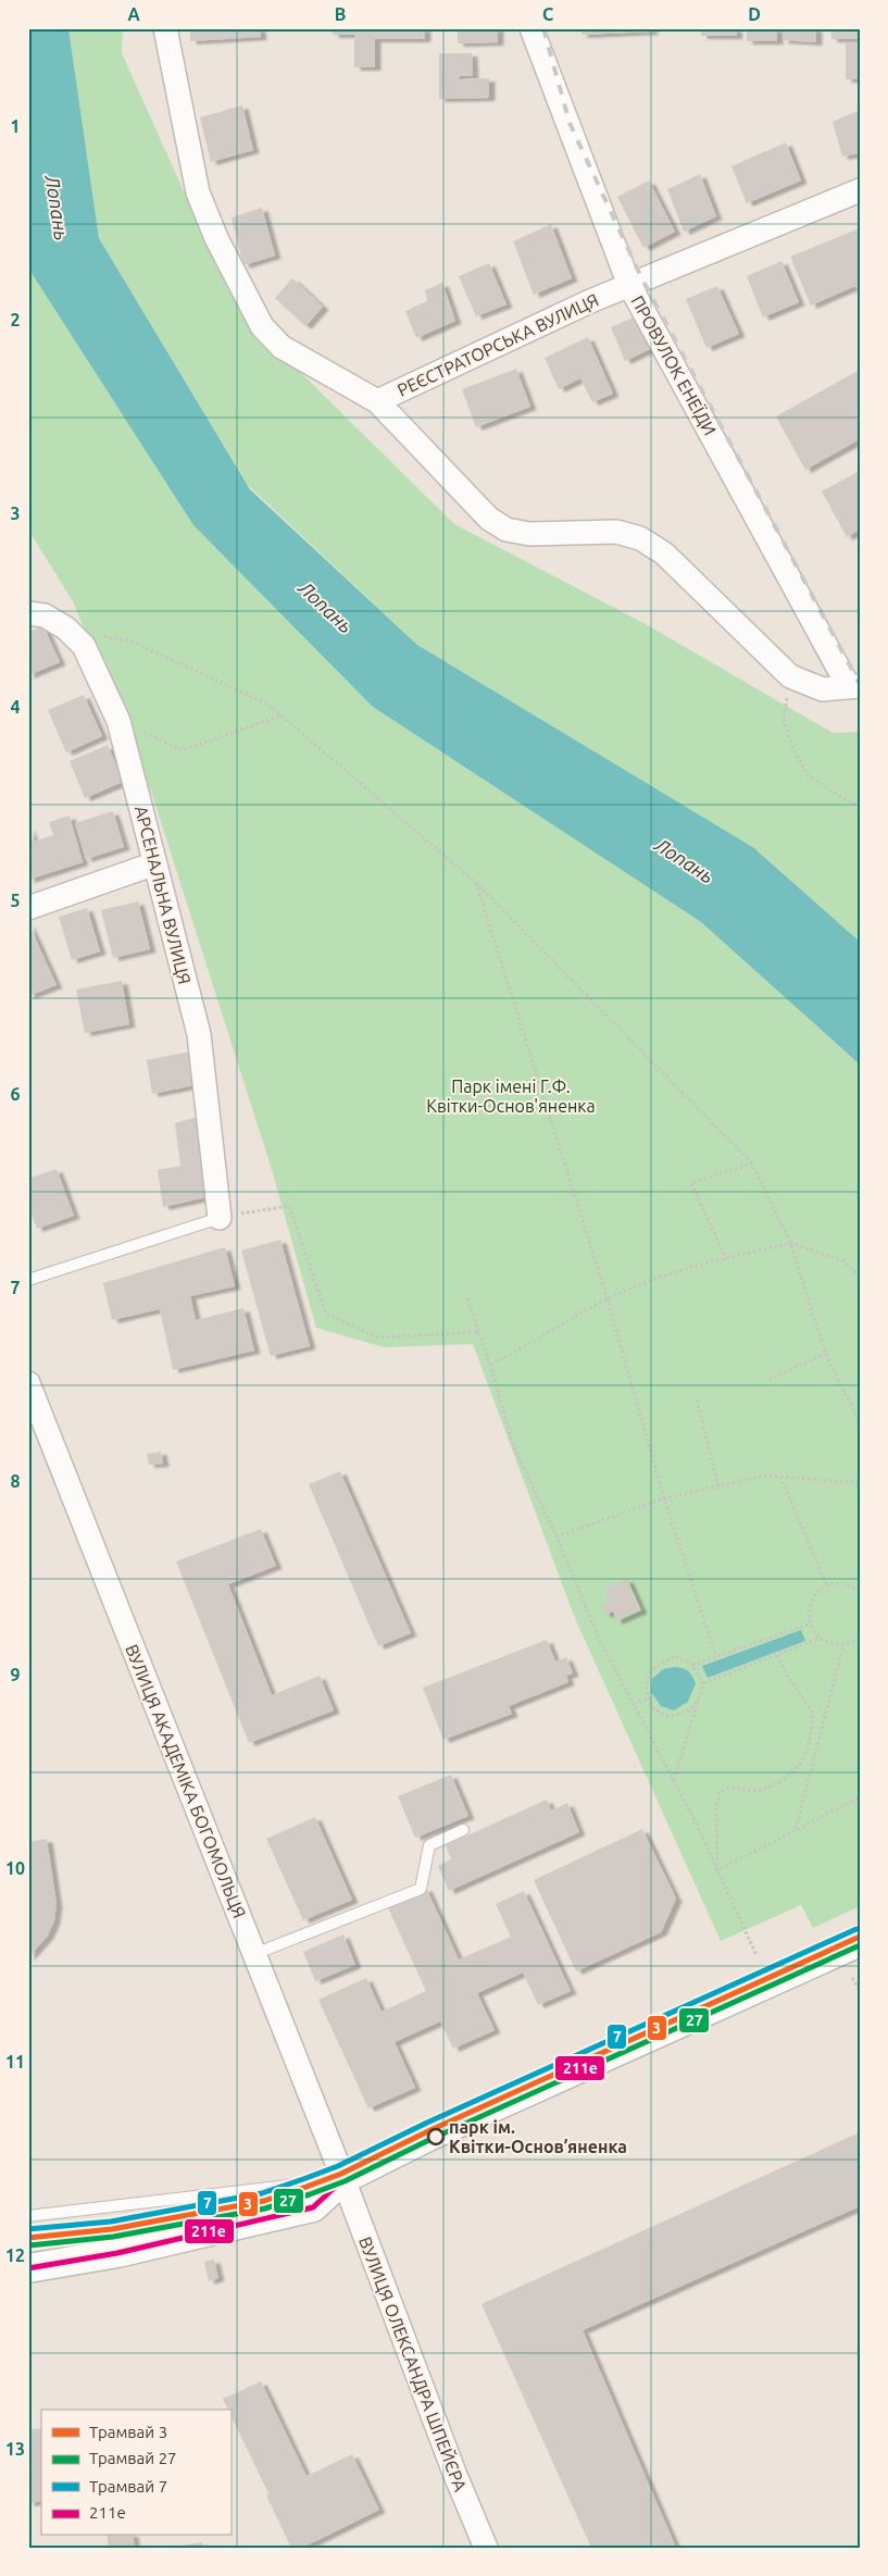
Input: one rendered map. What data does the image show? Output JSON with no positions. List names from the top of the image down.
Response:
{
  "streets": {
    "street": [
      "РЕЄСТРАТОРСЬКА ВУЛИЦЯ",
      "ПРОВУЛОК ЕНЕЇДИ",
      "АРСЕНАЛЬНА ВУЛИЦЯ",
      "ВУЛИЦЯ АКАДЕМІКА БОГОМОЛЬЦЯ",
      "ВУЛИЦЯ ОЛЕКСАНДРА ШПЕЙЄРА"
    ]
  },
  "crossings": [
    ["РЕЄСТРАТОРСЬКА ВУЛИЦЯ", "ПРОВУЛОК ЕНЕЇДИ"],
    ["ВУЛИЦЯ АКАДЕМІКА БОГОМОЛЬЦЯ", "ВУЛИЦЯ ОЛЕКСАНДРА ШПЕЙЄРА"]
  ],
  "water": ["Лопань"],
  "parks": ["Парк імені Г.Ф. Квітки-Основ'яненка"],
  "places": ["парк ім. Квітки-Основ’яненка"],
  "lines": [
    "tram line 7",
    "tram line 3",
    "transit line 211е",
    "tram line 27"
  ],
  "legend": [
    "Трамвай 3",
    "Трамвай 27",
    "Трамвай 7",
    "211е"
  ],
  "grid": {
    "columns": [
      "A",
      "B",
      "C",
      "D"
    ],
    "rows": [
      "1",
      "2",
      "3",
      "4",
      "5",
      "6",
      "7",
      "8",
      "9",
      "10",
      "11",
      "12",
      "13"
    ]
  }
}
